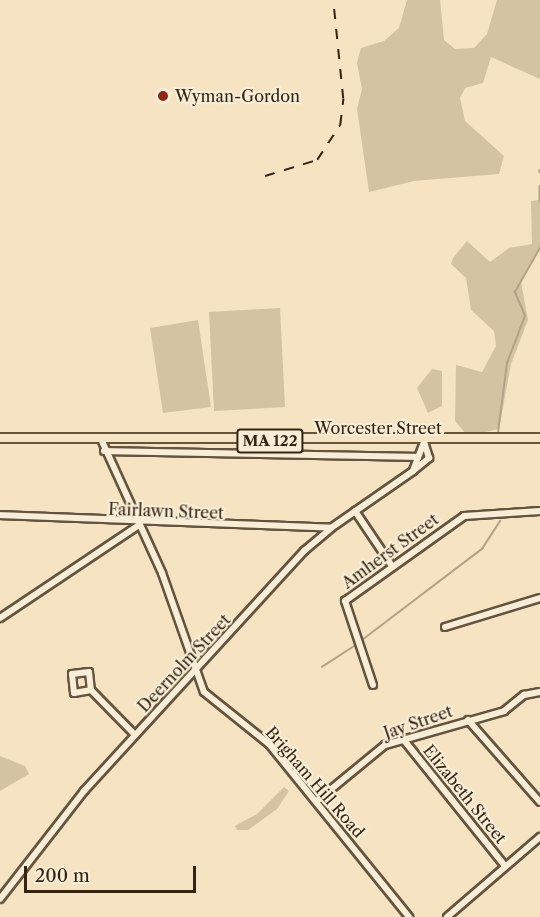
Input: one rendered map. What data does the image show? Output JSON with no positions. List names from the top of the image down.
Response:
{
  "streets": {
    "main road": ["Worcester Street", "MA 122"],
    "street": [
      "Fairlawn Street",
      "Amherst Street",
      "Deernolm Street",
      "Jay Street",
      "Brigham Hill Road",
      "Elizabeth Street"
    ]
  },
  "crossings": [
    ["Worcester Street", "Deernolm Street"],
    ["Worcester Street", "Brigham Hill Road"],
    ["Fairlawn Street", "Deernolm Street"],
    ["Fairlawn Street", "Brigham Hill Road"],
    ["Deernolm Street", "Brigham Hill Road"],
    ["Jay Street", "Brigham Hill Road"],
    ["Jay Street", "Elizabeth Street"]
  ],
  "places": ["Wyman-Gordon"],
  "scale_bar": "200 m"
}
